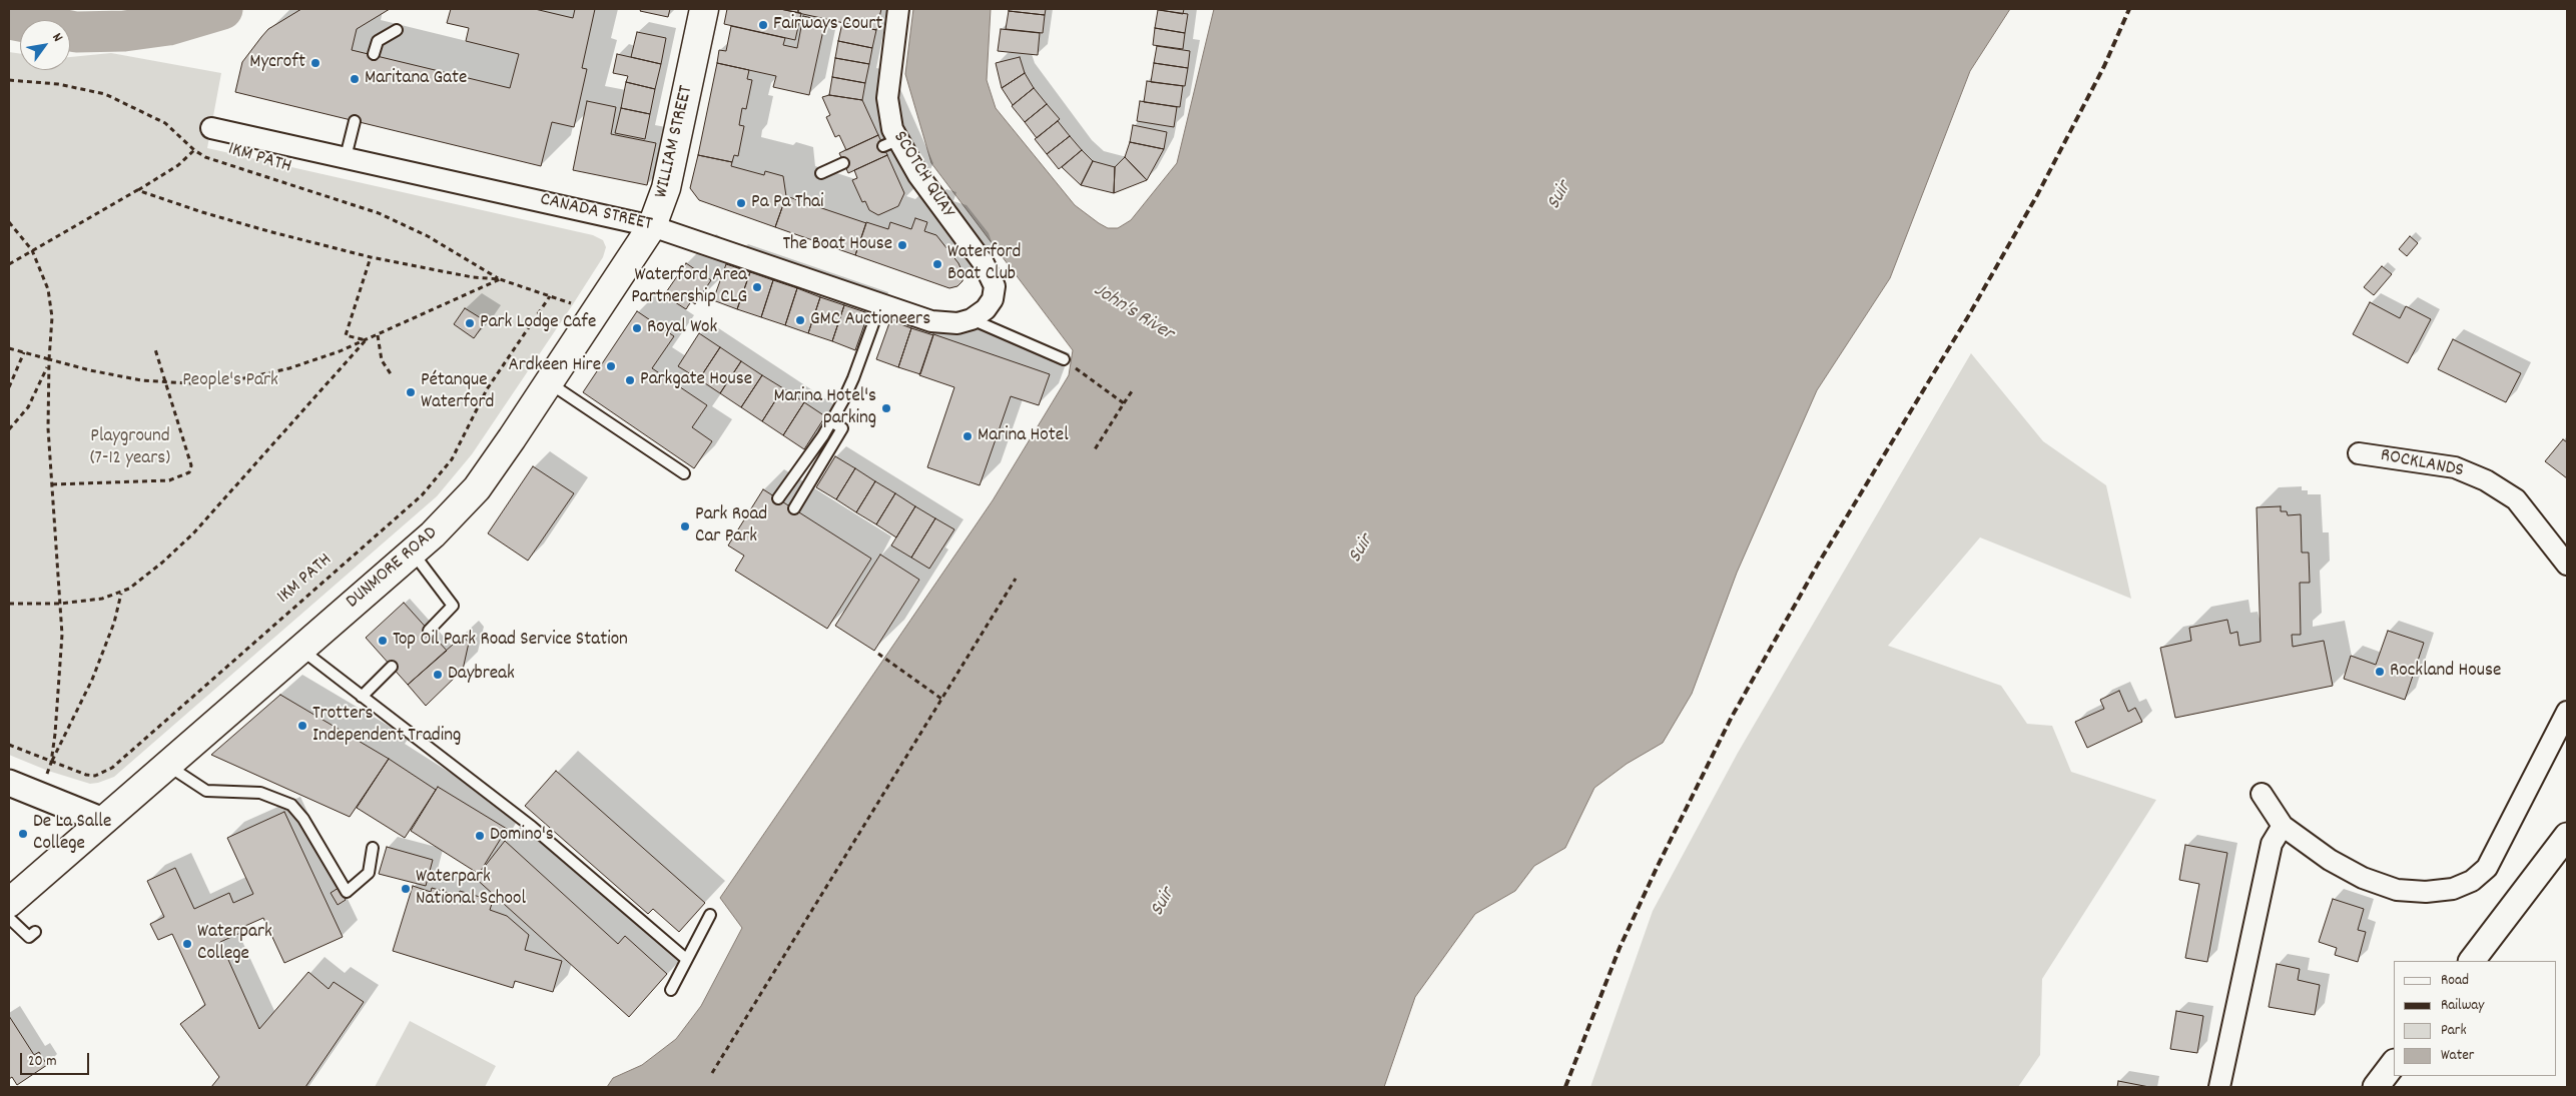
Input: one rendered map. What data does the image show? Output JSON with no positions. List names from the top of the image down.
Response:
{
  "streets": {
    "main road": ["WILLIAM STREET", "DUNMORE ROAD"],
    "street": ["SCOTCH QUAY", "CANADA STREET", "ROCKLANDS"],
    "path": ["1KM PATH"]
  },
  "crossings": [
    ["WILLIAM STREET", "CANADA STREET"],
    ["WILLIAM STREET", "DUNMORE ROAD"],
    ["SCOTCH QUAY", "CANADA STREET"]
  ],
  "water": ["Suir", "John's River"],
  "parks": ["People's Park", "Playground (7-12 years)"],
  "places": [
    "Fairways Court",
    "Mycroft",
    "Maritana Gate",
    "Pa Pa Thai",
    "The Boat House",
    "Waterford Boat Club",
    "Waterford Area Partnership CLG",
    "GMC Auctioneers",
    "Park Lodge Cafe",
    "Royal Wok",
    "Ardkeen Hire",
    "Parkgate House",
    "Pétanque Waterford",
    "Marina Hotel's parking",
    "Marina Hotel",
    "Park Road Car Park",
    "Top Oil Park Road Service Station",
    "Rockland House",
    "Daybreak",
    "Trotters Independent Trading",
    "De La Salle College",
    "Domino's",
    "Waterpark National School",
    "Waterpark College"
  ],
  "legend": [
    "Road",
    "Railway",
    "Park",
    "Water"
  ],
  "scale_bar": "20 m",
  "north": "top right"
}
